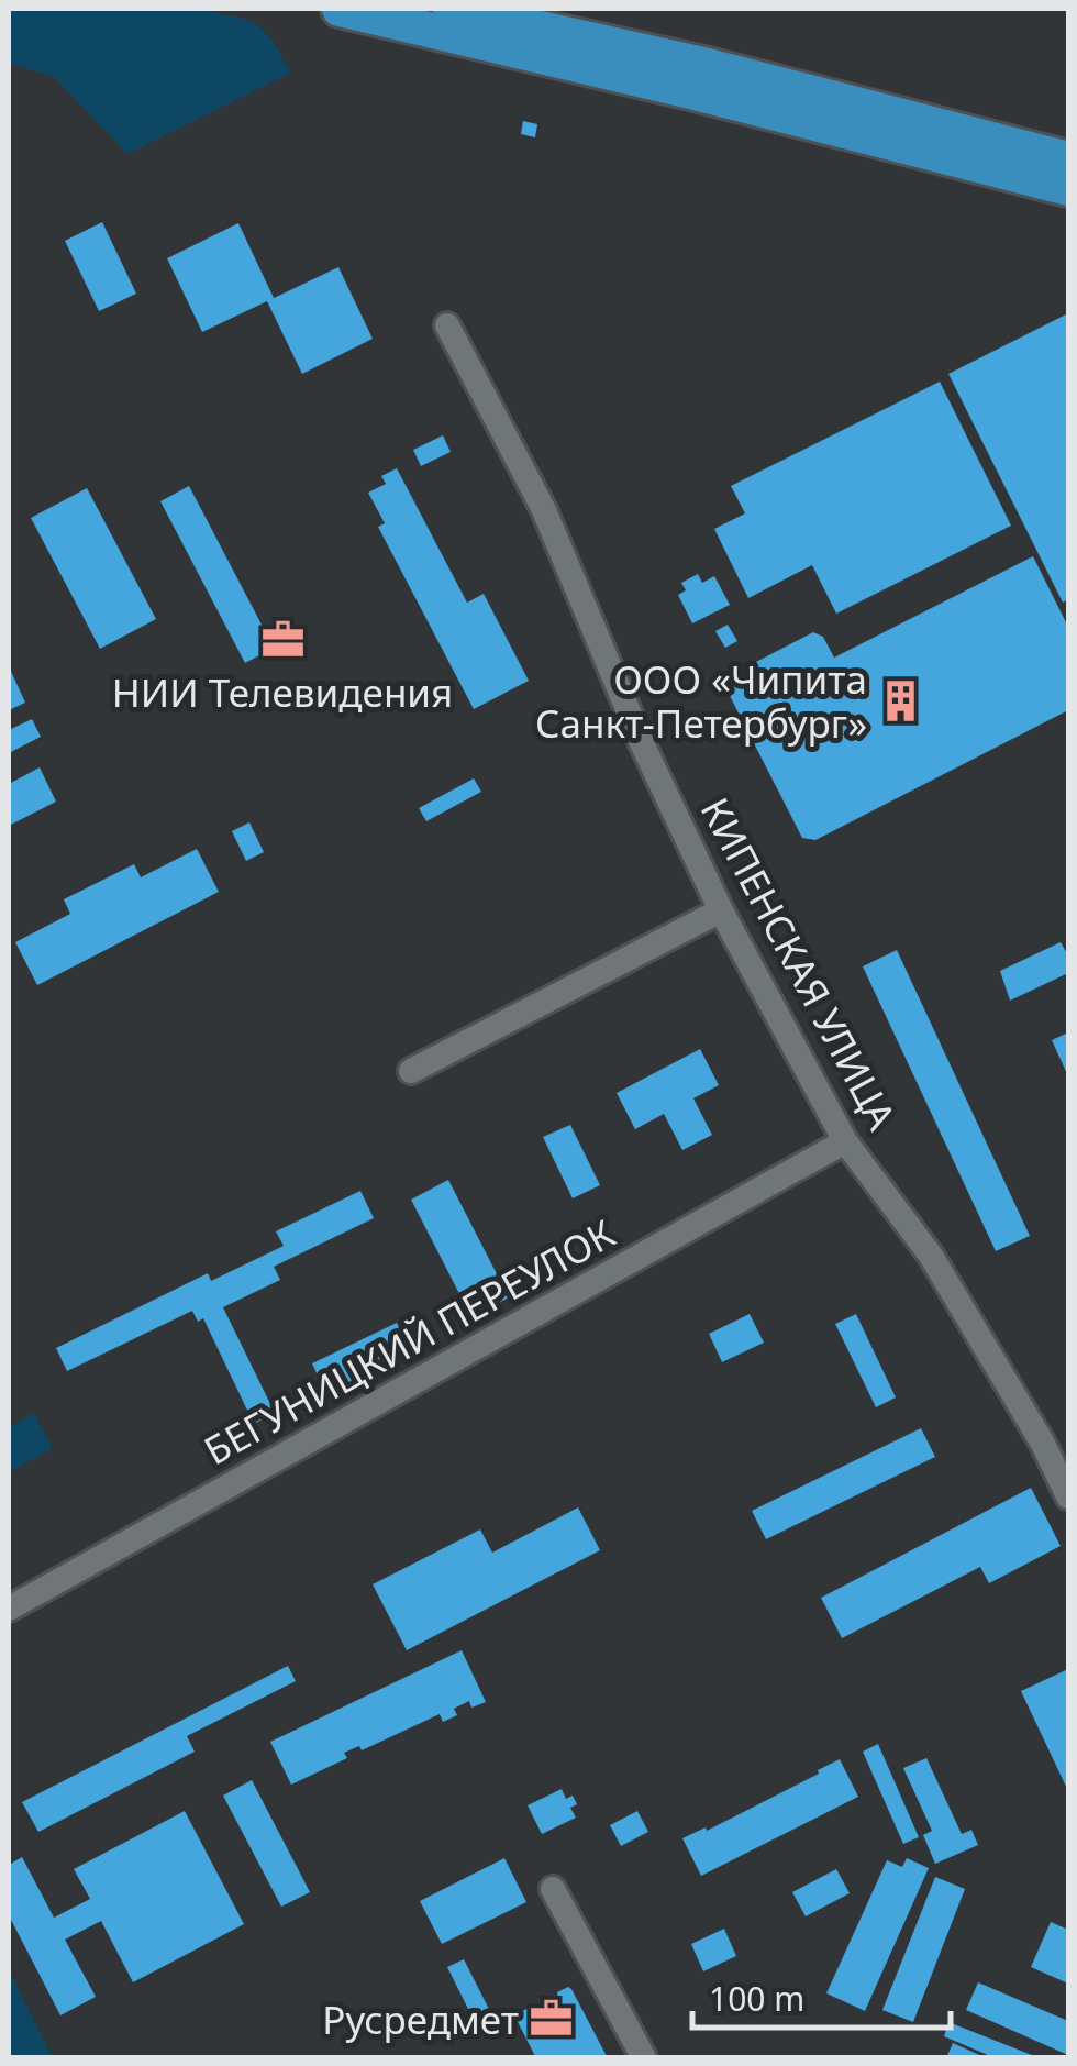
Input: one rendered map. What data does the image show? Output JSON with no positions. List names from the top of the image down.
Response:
{
  "streets": {
    "street": ["КИПЕНСКАЯ УЛИЦА", "БЕГУНИЦКИЙ ПЕРЕУЛОК"]
  },
  "crossings": [
    ["КИПЕНСКАЯ УЛИЦА", "БЕГУНИЦКИЙ ПЕРЕУЛОК"]
  ],
  "places": {
    "office": ["НИИ Телевидения", "Русредмет"],
    "building": ["ООО «Чипита Санкт-Петербург»"]
  },
  "scale_bar": "100 m"
}
